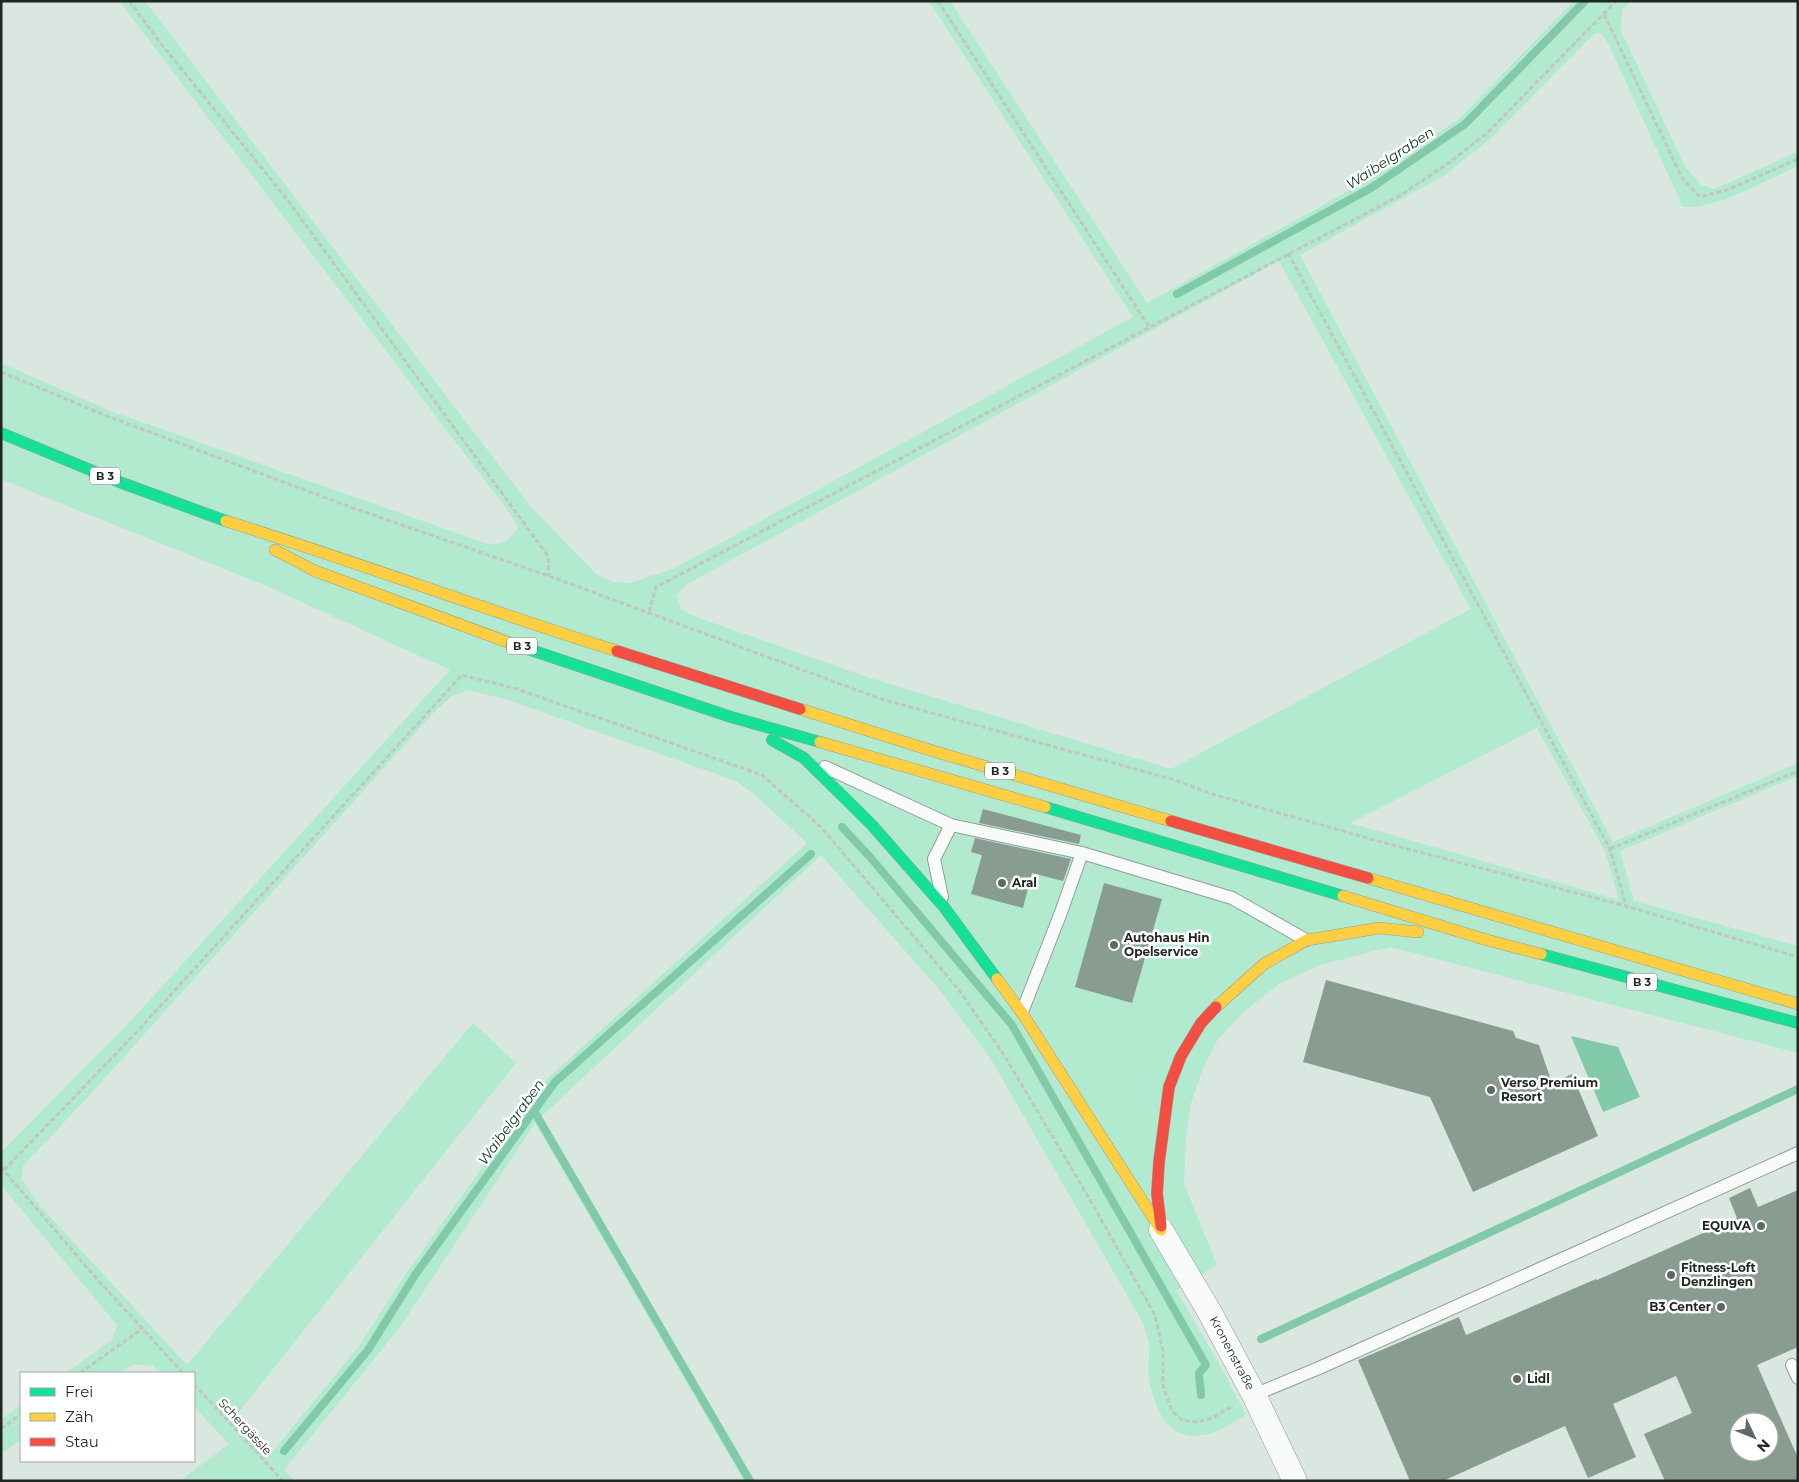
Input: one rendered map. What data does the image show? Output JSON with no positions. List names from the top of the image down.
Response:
{
  "streets": {
    "highway": ["B 3"],
    "street": ["Kronenstraße"],
    "path": ["Schergässle"]
  },
  "water": ["Waibelgraben"],
  "places": [
    "Aral",
    "Autohaus Hin Opelservice",
    "Verso Premium Resort",
    "EQUIVA",
    "Fitness-Loft Denzlingen",
    "B3 Center",
    "Lidl"
  ],
  "legend": ["Frei", "Zäh", "Stau"],
  "north": "bottom right"
}
